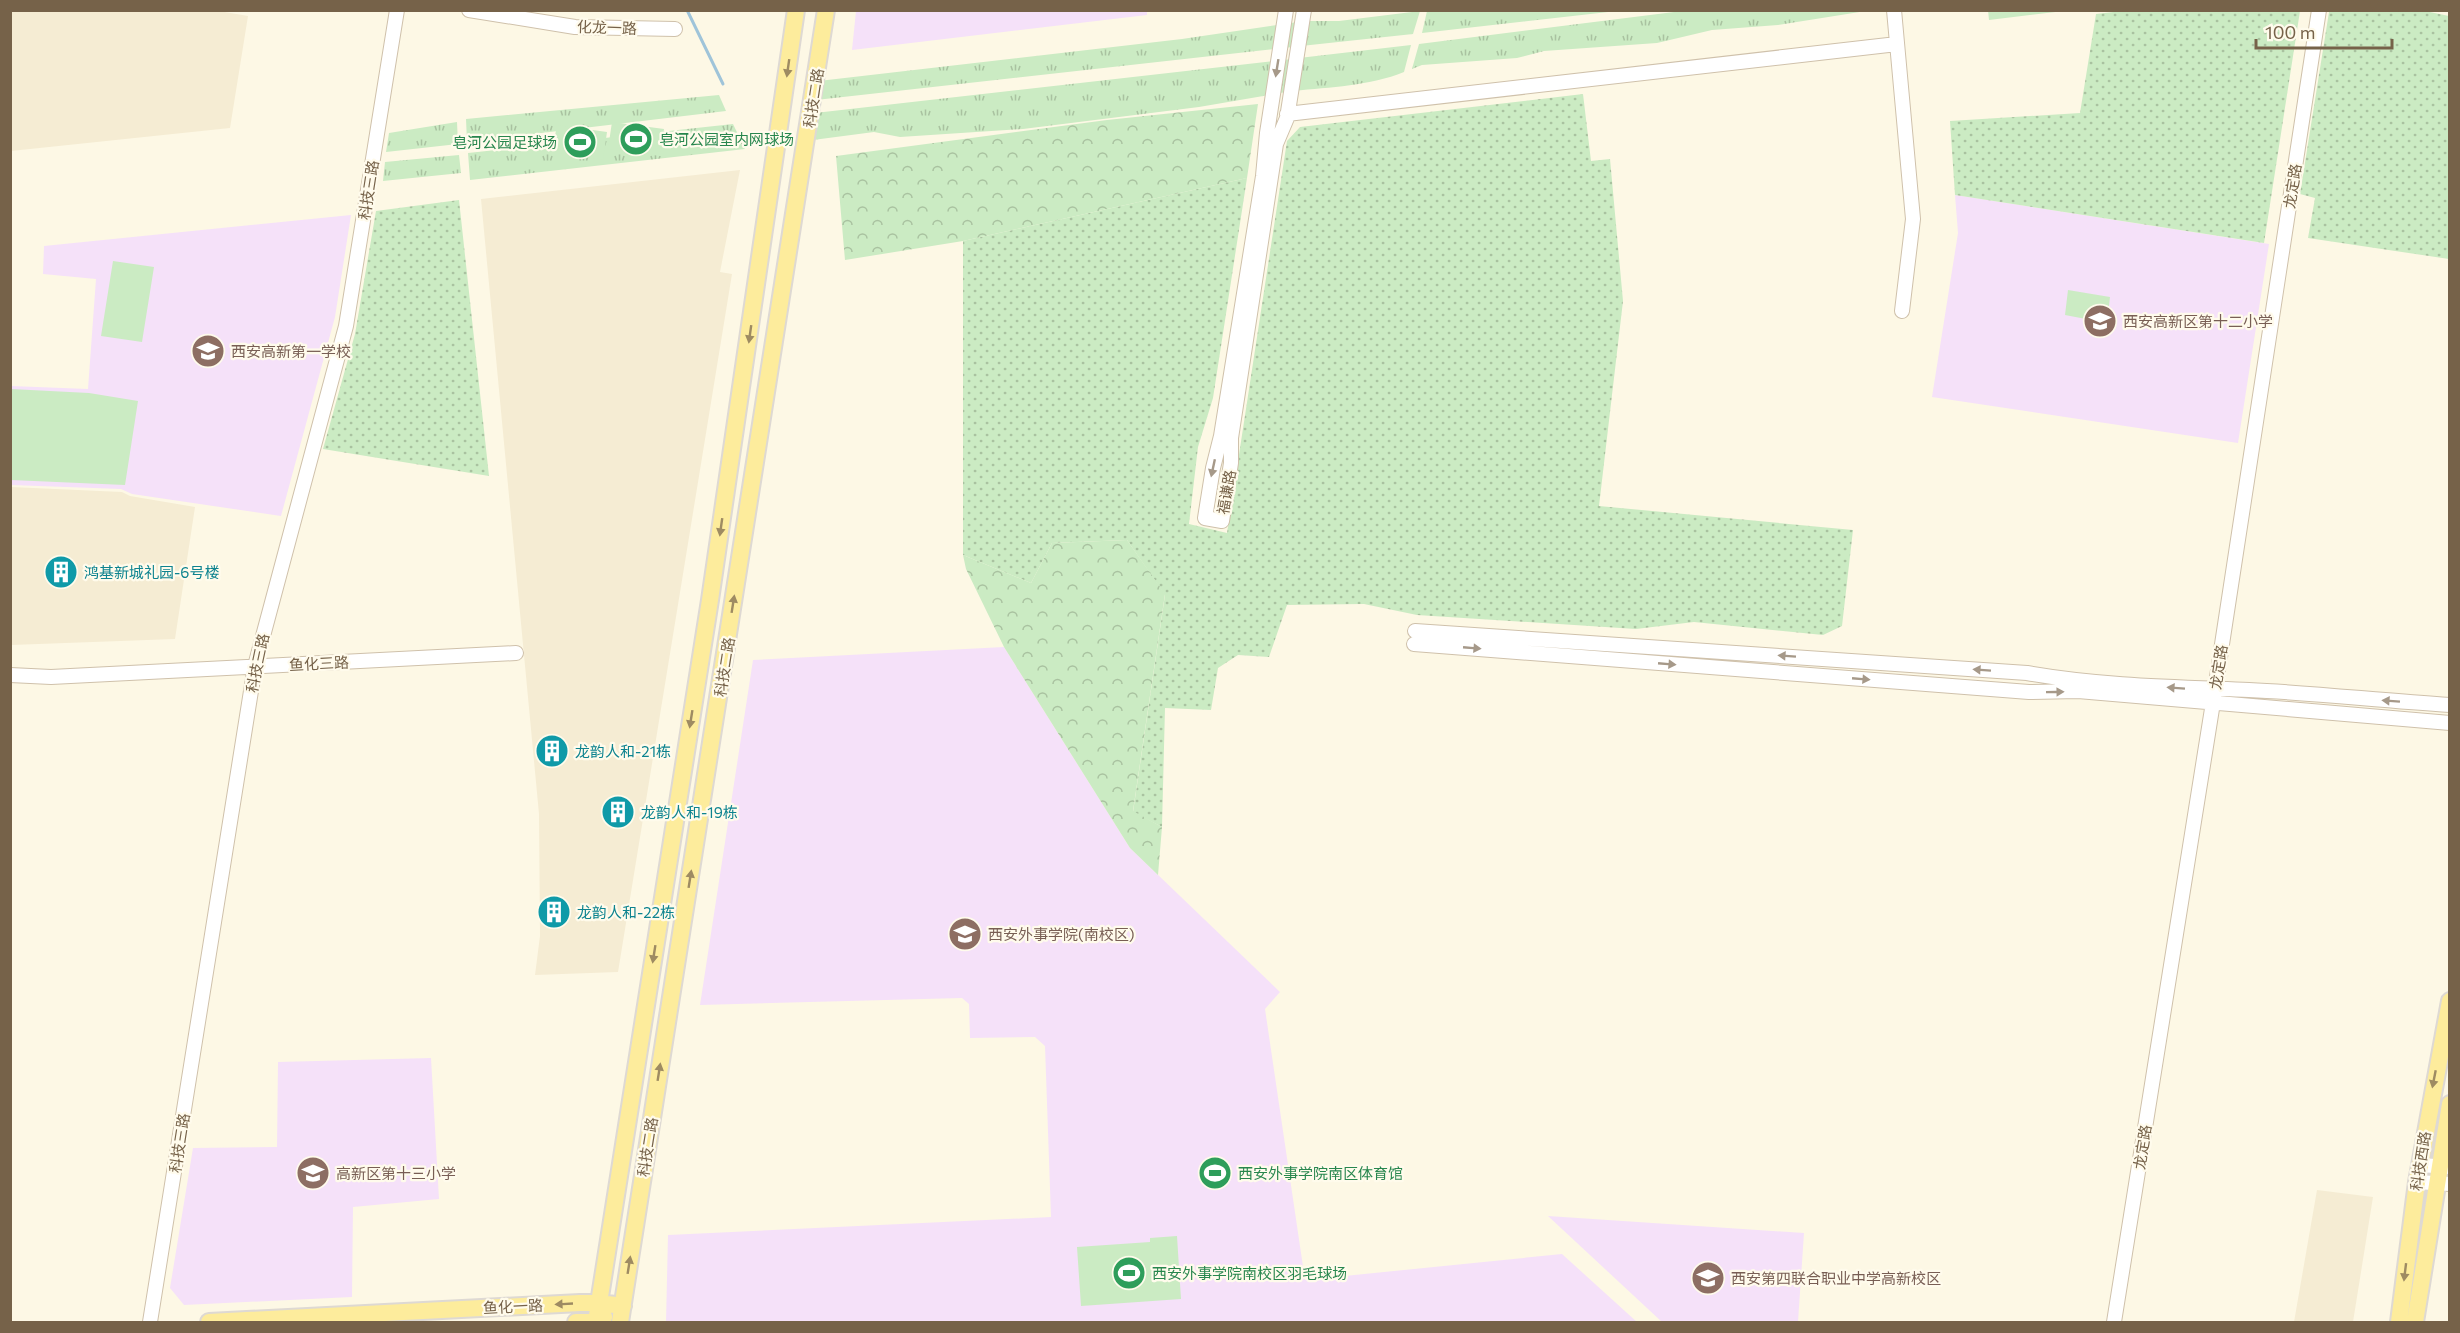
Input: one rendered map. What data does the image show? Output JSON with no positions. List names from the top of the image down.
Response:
{
  "streets": {
    "main road": ["科技二路", "科技西路", "鱼化一路"],
    "street": [
      "化龙一路",
      "龙定路",
      "科技三路",
      "福谦路",
      "鱼化三路"
    ]
  },
  "crossings": [
    ["科技二路", "鱼化一路"],
    ["科技三路", "鱼化三路"]
  ],
  "one_way": ["鱼化一路"],
  "places": {
    "sports": [
      "皂河公园室内网球场",
      "皂河公园足球场",
      "西安外事学院南区体育馆",
      "西安外事学院南校区羽毛球场"
    ],
    "school or university": [
      "西安高新区第十二小学",
      "西安高新第一学校",
      "西安外事学院(南校区)",
      "高新区第十三小学",
      "西安第四联合职业中学高新校区"
    ],
    "building": [
      "鸿基新城礼园-6号楼",
      "龙韵人和-21栋",
      "龙韵人和-19栋",
      "龙韵人和-22栋"
    ]
  },
  "scale_bar": "100 m"
}
